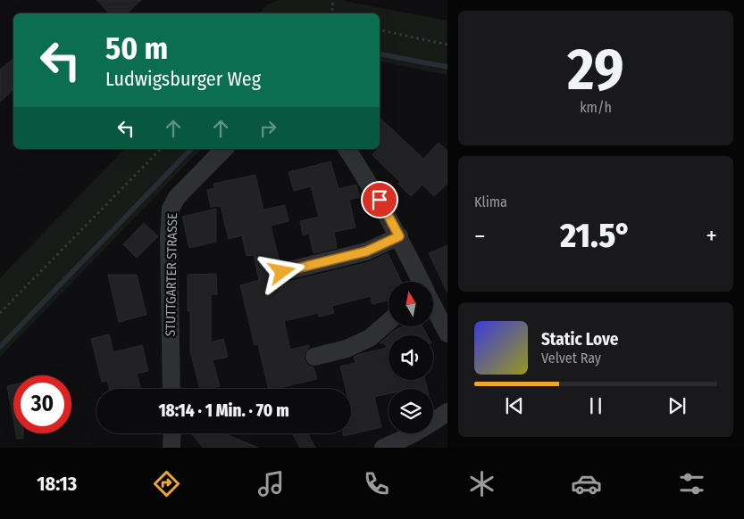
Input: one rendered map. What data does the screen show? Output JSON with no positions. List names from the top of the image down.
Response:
{
  "streets": {
    "street": ["STUTTGARTER STRASSE"]
  },
  "north": "top",
  "page": {
    "tile": [
      ["29", "km/h"],
      "Klima"
    ],
    "turn": ["50 m", "Ludwigsburger Weg"],
    "heat": ["−", "21.5°", "+"],
    "song": ["Static Love", "Velvet Ray"],
    "limit": "30",
    "trip": "18:14 · 1 Min. · 70 m",
    "tabs": "18:13"
  }
}
